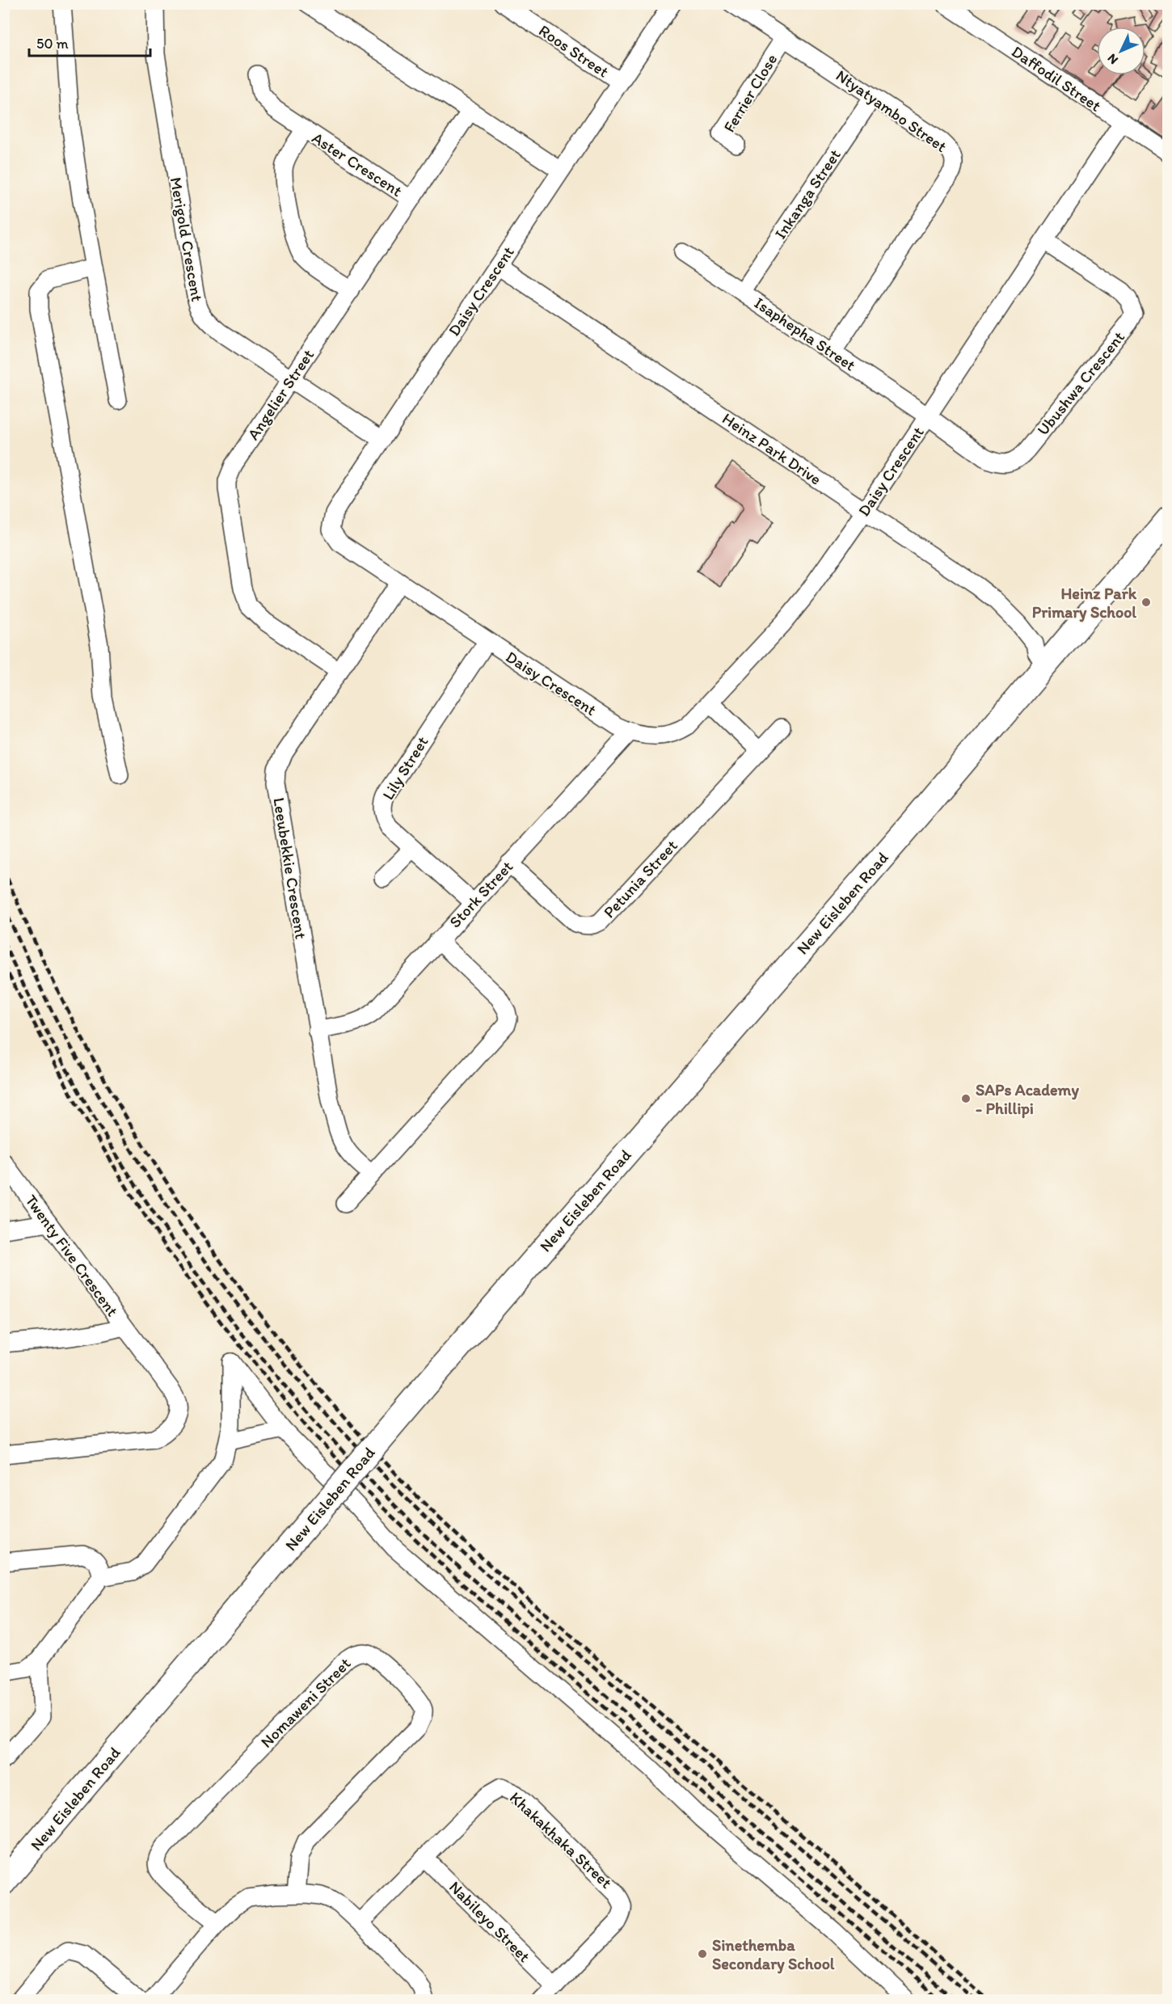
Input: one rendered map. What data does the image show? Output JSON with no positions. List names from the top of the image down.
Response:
{
  "streets": {
    "main road": ["New Eisleben Road"],
    "street": [
      "Roos Street",
      "Daffodil Street",
      "Ferrier Close",
      "Ntyatyambo Street",
      "Aster Crescent",
      "Inkanga Street",
      "Merigold Crescent",
      "Daisy Crescent",
      "Isaphepha Street",
      "Ubushwa Crescent",
      "Angelier Street",
      "Heinz Park Drive",
      "Lily Street",
      "Leeubekkie Crescent",
      "Petunia Street",
      "Stork Street",
      "Twenty Five Crescent",
      "Nomaweni Street",
      "Khakakhaka Street",
      "Nabileyo Street"
    ]
  },
  "crossings": [
    ["Roos Street", "Daisy Crescent"],
    ["Daffodil Street", "Daisy Crescent"],
    ["Ferrier Close", "Ntyatyambo Street"],
    ["Ntyatyambo Street", "Inkanga Street"],
    ["Ntyatyambo Street", "Isaphepha Street"],
    ["Aster Crescent", "Angelier Street"],
    ["Inkanga Street", "Isaphepha Street"],
    ["Merigold Crescent", "Daisy Crescent"],
    ["Merigold Crescent", "Angelier Street"],
    ["Daisy Crescent", "Isaphepha Street"],
    ["Daisy Crescent", "Ubushwa Crescent"],
    ["Daisy Crescent", "Heinz Park Drive"],
    ["Daisy Crescent", "Lily Street"],
    ["Daisy Crescent", "Leeubekkie Crescent"],
    ["Daisy Crescent", "Stork Street"],
    ["Isaphepha Street", "Ubushwa Crescent"],
    ["Angelier Street", "Leeubekkie Crescent"],
    ["Heinz Park Drive", "New Eisleben Road"],
    ["Lily Street", "Stork Street"],
    ["Leeubekkie Crescent", "Stork Street"],
    ["Petunia Street", "Stork Street"],
    ["Khakakhaka Street", "Nabileyo Street"]
  ],
  "places": ["Heinz Park Primary School", "SAPs Academy - Phillipi", "Sinethemba Secondary School"],
  "scale_bar": "50 m",
  "north": "bottom left"
}
